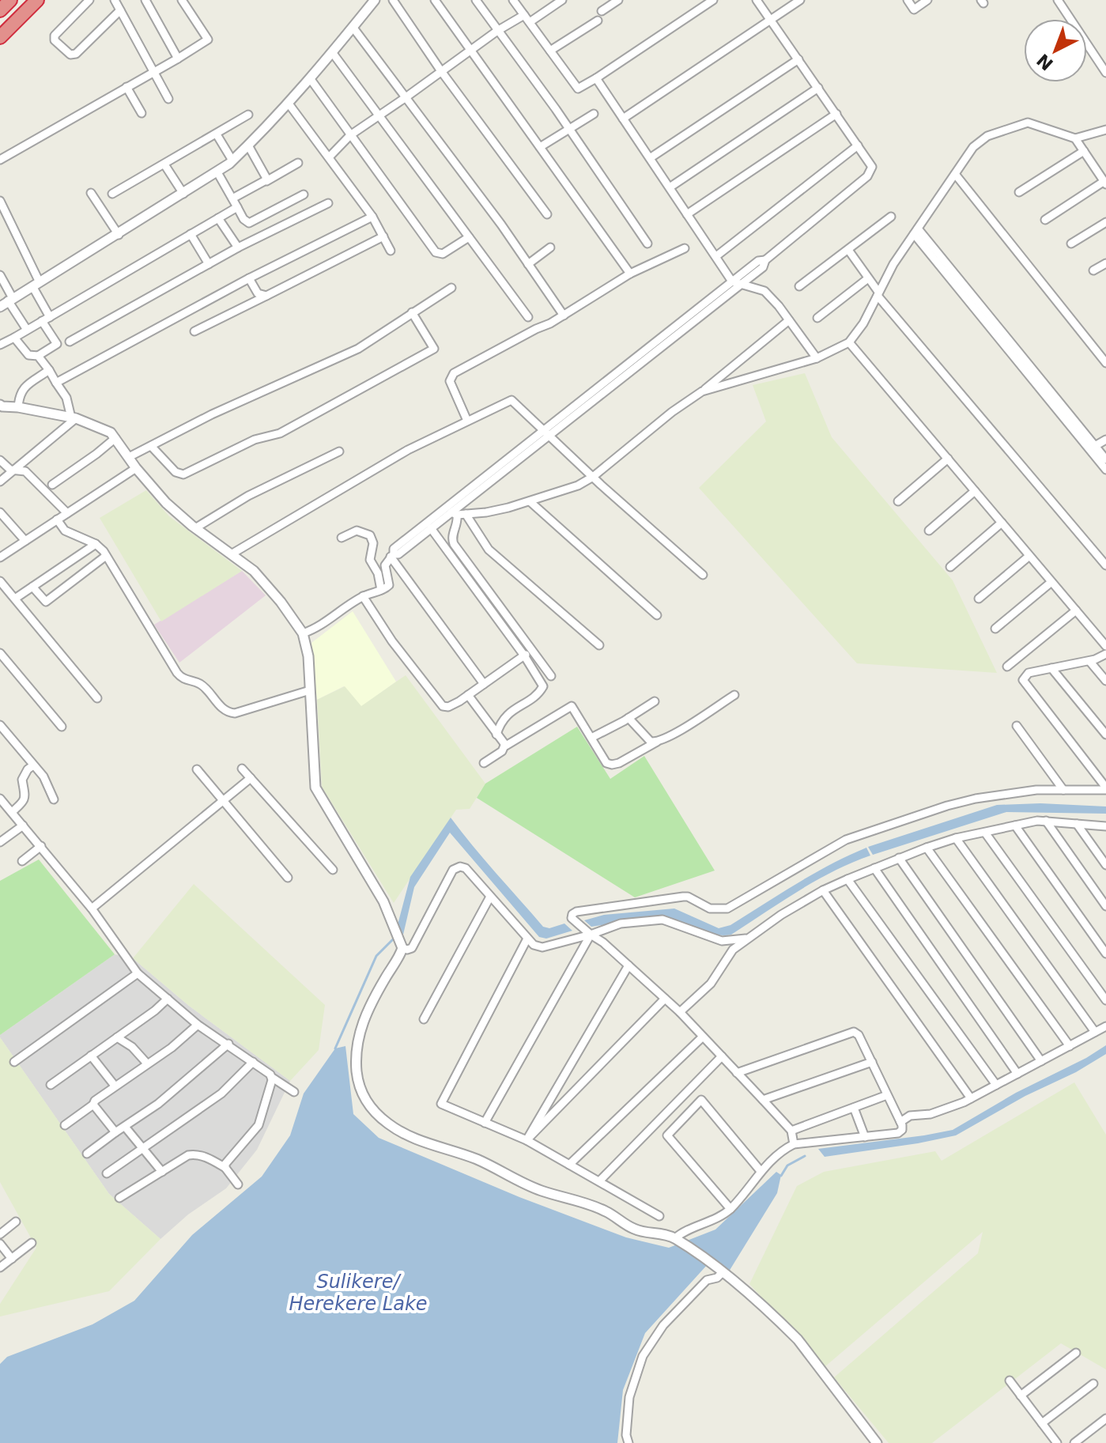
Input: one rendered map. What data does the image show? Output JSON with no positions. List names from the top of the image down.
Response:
{
  "water": ["Sulikere/ Herekere Lake"],
  "north": "bottom left"
}
